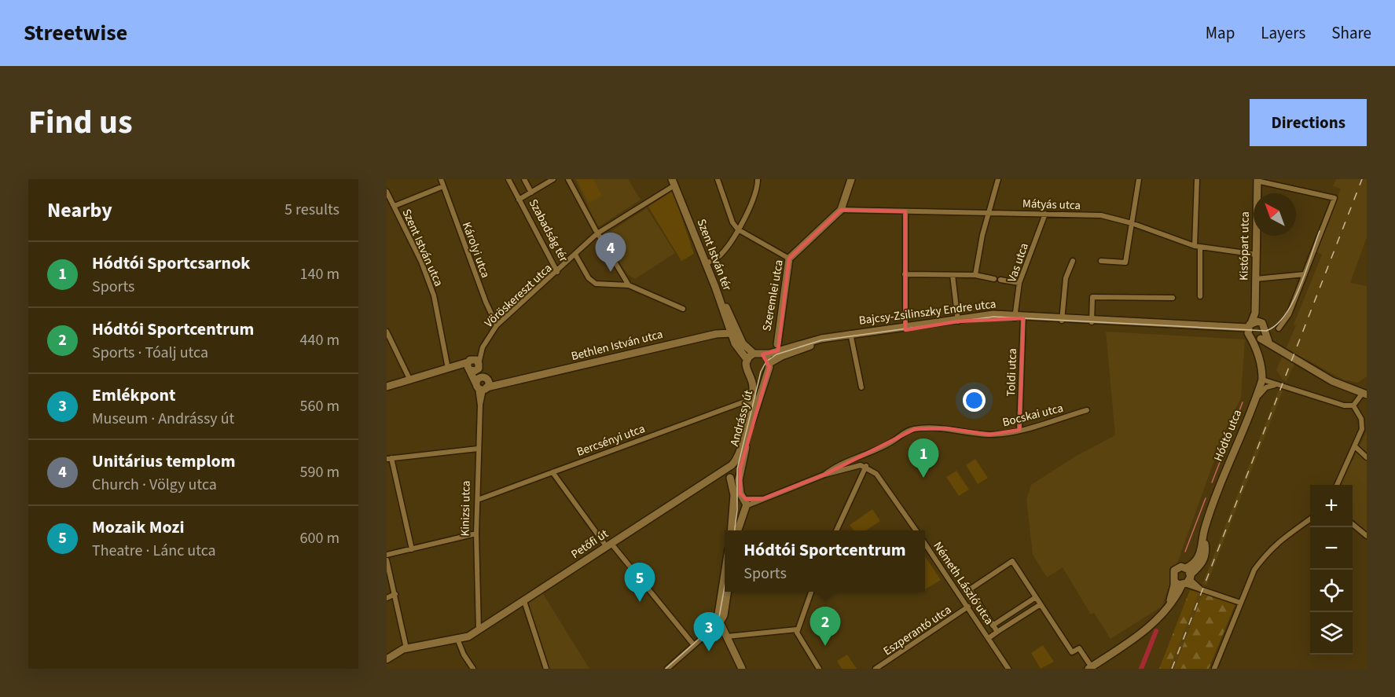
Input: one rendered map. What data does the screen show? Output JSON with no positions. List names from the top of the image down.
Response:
{
  "streets": {
    "street": [
      "Mátyás utca",
      "Szabadság tér",
      "Kistópart utca",
      "Szent István utca",
      "Károlyi utca",
      "Szent István tér",
      "Vas utca",
      "Vöröskereszt utca",
      "Szeremlei utca",
      "Bajcsy-Zsilinszky Endre utca",
      "Bethlen István utca",
      "Toldi utca",
      "Bocskai utca",
      "Andrássy út",
      "Hódtó utca",
      "Bercsényi utca",
      "Kinizsi utca",
      "Petőfi út",
      "Németh László utca",
      "Eszperantó utca"
    ]
  },
  "crossings": [
    ["Mátyás utca", "Kistópart utca"],
    ["Mátyás utca", "Vas utca"],
    ["Mátyás utca", "Szeremlei utca"],
    ["Szabadság tér", "Vöröskereszt utca"],
    ["Kistópart utca", "Bajcsy-Zsilinszky Endre utca"],
    ["Károlyi utca", "Vöröskereszt utca"],
    ["Szent István tér", "Vöröskereszt utca"],
    ["Szent István tér", "Bethlen István utca"],
    ["Vas utca", "Bajcsy-Zsilinszky Endre utca"],
    ["Szeremlei utca", "Bajcsy-Zsilinszky Endre utca"],
    ["Bajcsy-Zsilinszky Endre utca", "Toldi utca"],
    ["Bajcsy-Zsilinszky Endre utca", "Andrássy út"],
    ["Bethlen István utca", "Kinizsi utca"],
    ["Toldi utca", "Bocskai utca"],
    ["Andrássy út", "Bercsényi utca"],
    ["Andrássy út", "Petőfi út"],
    ["Bercsényi utca", "Kinizsi utca"],
    ["Kinizsi utca", "Petőfi út"],
    ["Németh László utca", "Eszperantó utca"]
  ],
  "north": "top left",
  "page": {
    "header": "Streetwise",
    "nav": ["Map", "Layers", "Share"],
    "title": "Find us",
    "buttons": "Directions",
    "heading": ["Nearby", "5 results"],
    "pins": [
      "4",
      "1",
      "5",
      "2",
      "3"
    ],
    "list": [
      {
        "mark": "1",
        "name": "Hódtói Sportcsarnok",
        "note": "Sports",
        "value": "140 m"
      },
      {
        "mark": "2",
        "name": "Hódtói Sportcentrum",
        "note": "Sports · Tóalj utca",
        "value": "440 m"
      },
      {
        "mark": "3",
        "name": "Emlékpont",
        "note": "Museum · Andrássy út",
        "value": "560 m"
      },
      {
        "mark": "4",
        "name": "Unitárius templom",
        "note": "Church · Völgy utca",
        "value": "590 m"
      },
      {
        "mark": "5",
        "name": "Mozaik Mozi",
        "note": "Theatre · Lánc utca",
        "value": "600 m"
      }
    ],
    "map_buttons": ["+", "−"],
    "popup": ["Hódtói Sportcentrum", "Sports"]
  }
}
